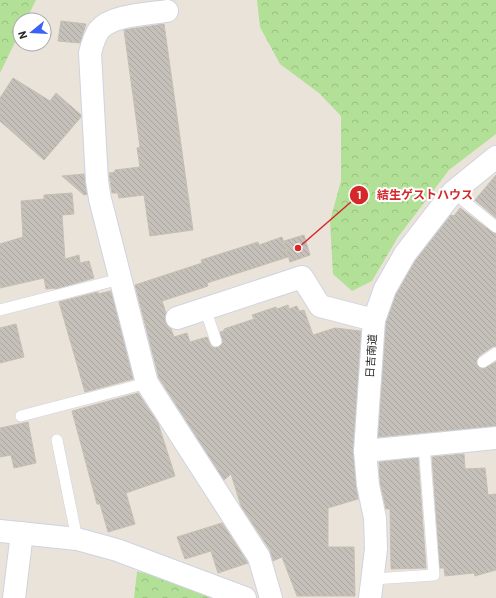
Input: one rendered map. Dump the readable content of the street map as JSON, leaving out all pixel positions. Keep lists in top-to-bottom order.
{
  "streets": {
    "street": ["日吉南道"]
  },
  "places": ["結生ゲストハウス"],
  "north": "left"
}
